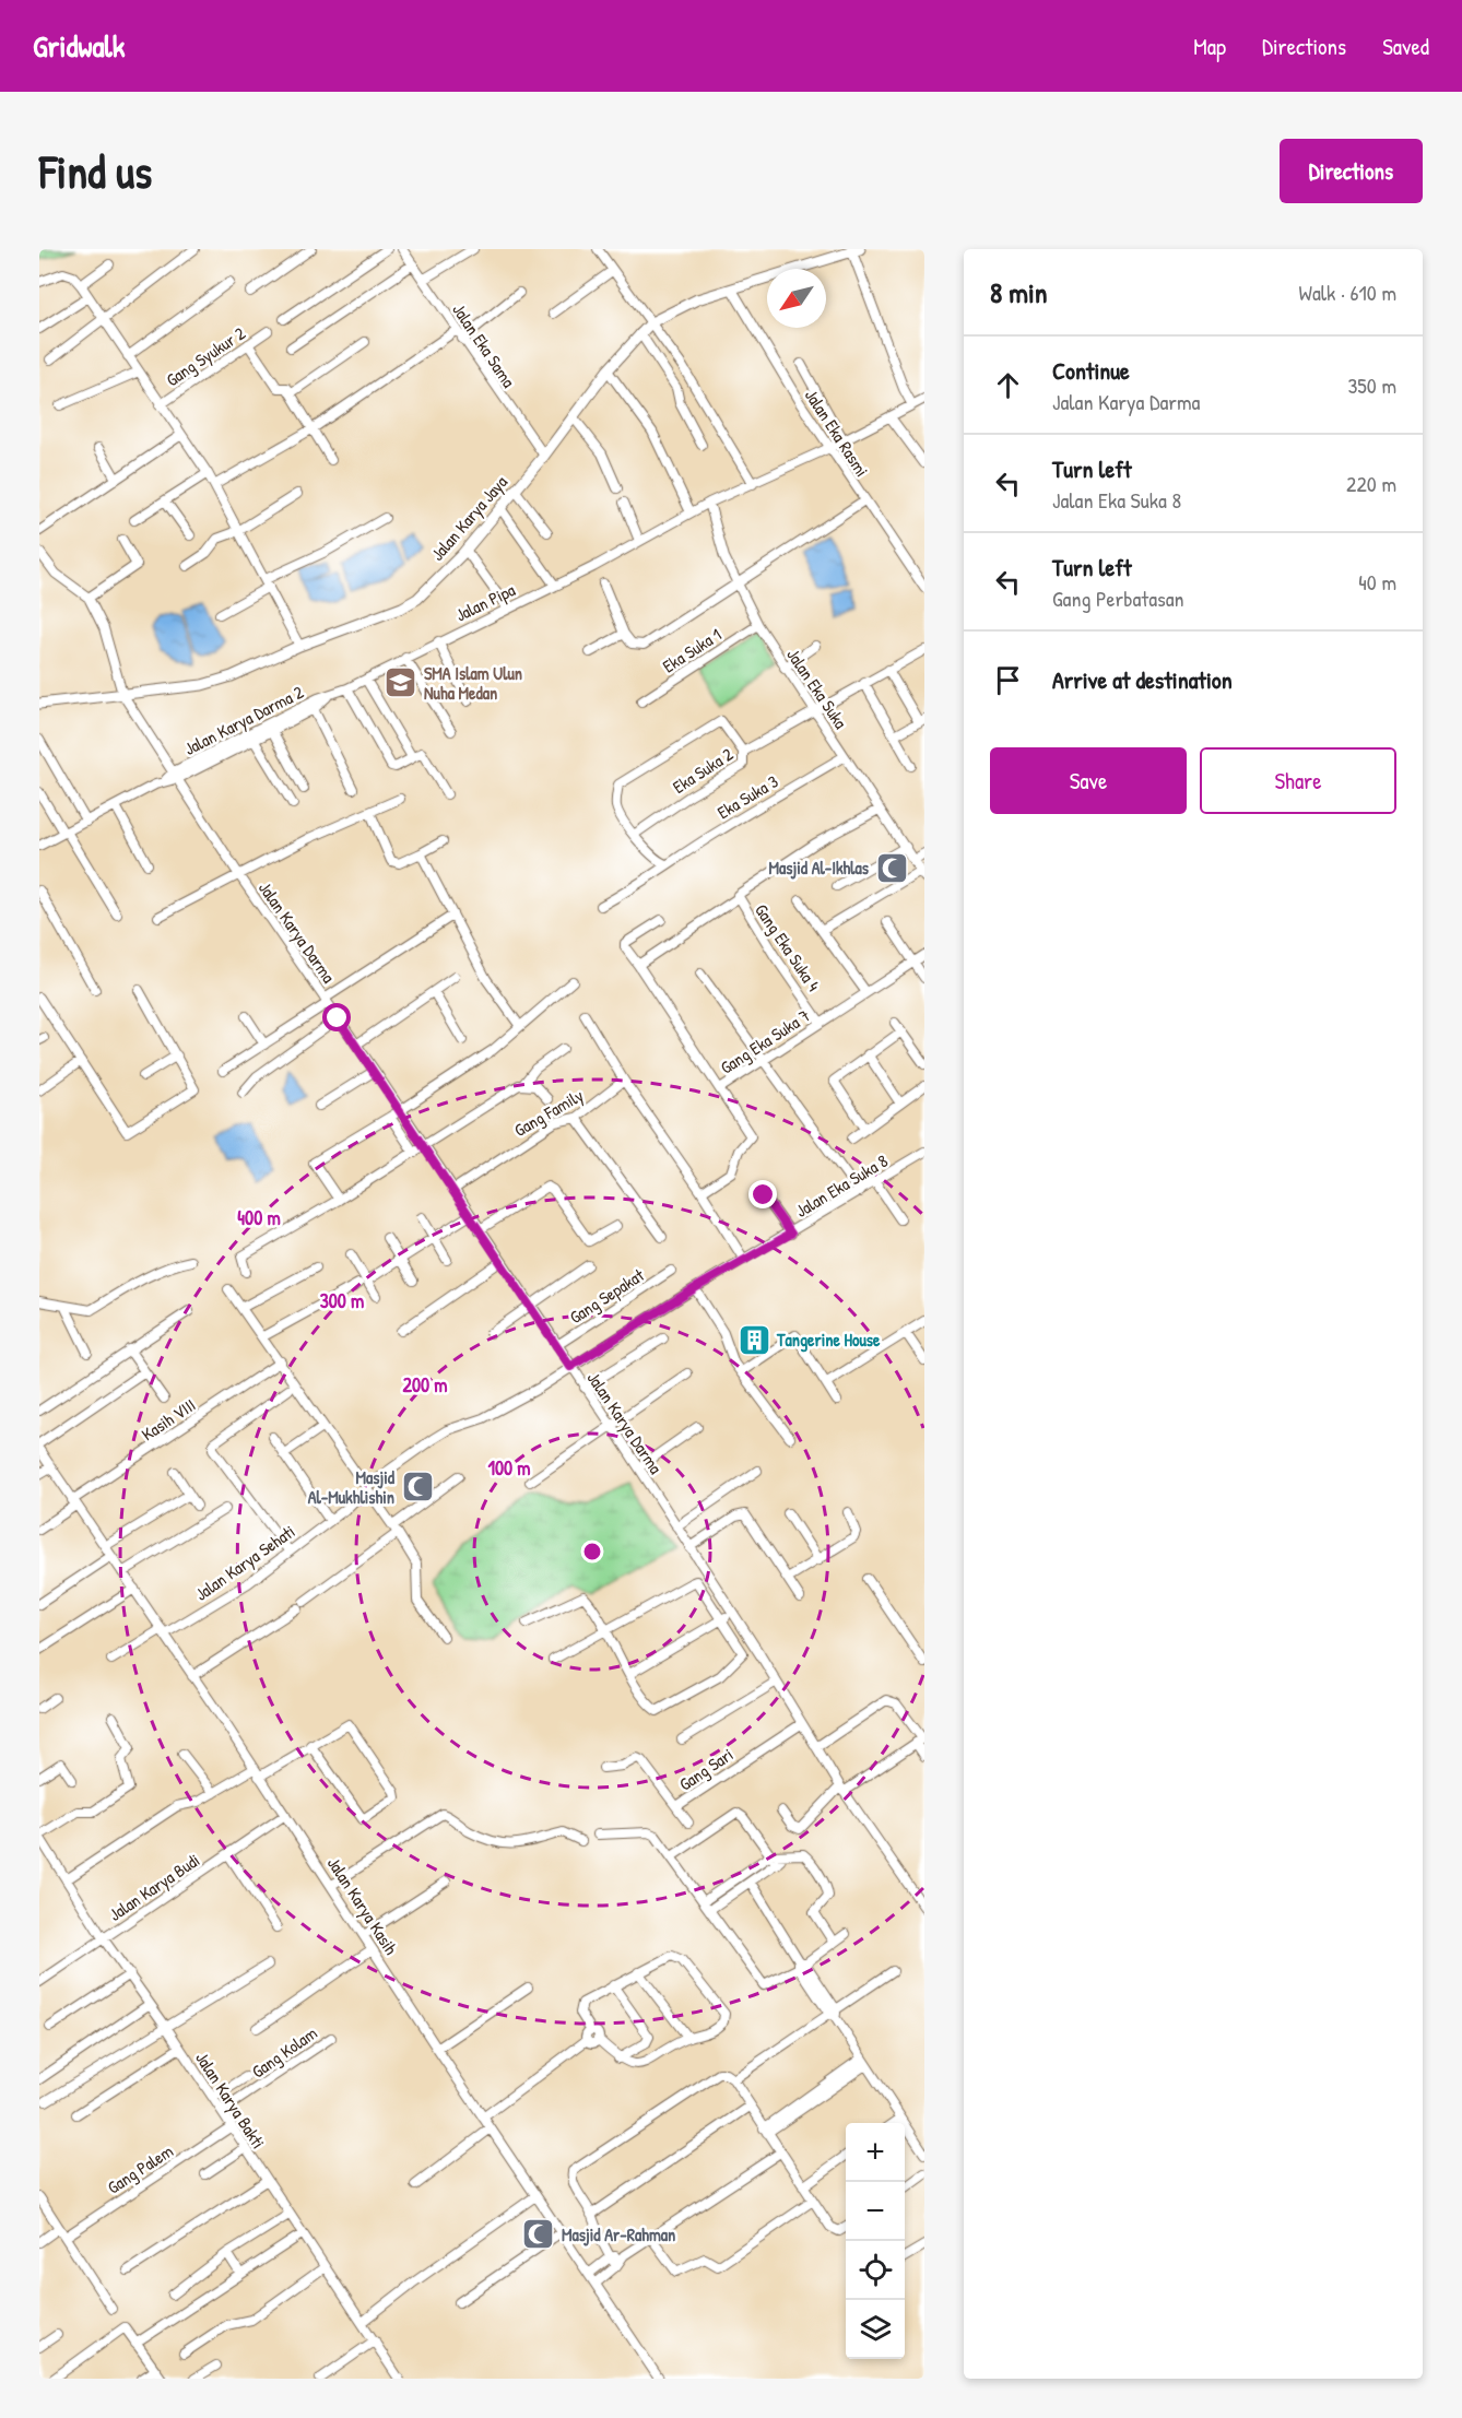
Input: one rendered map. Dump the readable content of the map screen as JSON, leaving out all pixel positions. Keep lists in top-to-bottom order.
{
  "streets": {
    "main road": ["Jalan Karya Jaya"],
    "street": [
      "Jalan Eka Sama",
      "Gang Syukur 2",
      "Jalan Eka Rasmi",
      "Jalan Pipa",
      "Eka Suka 1",
      "Jalan Eka Suka",
      "Jalan Karya Darma 2",
      "Eka Suka 2",
      "Eka Suka 3",
      "Jalan Karya Darma",
      "Gang Eka Suka 4",
      "Gang Eka Suka 7",
      "Gang Family",
      "Jalan Eka Suka 8",
      "Gang Sepakat",
      "Kasih VIII",
      "Jalan Karya Sehati",
      "Gang Sari",
      "Jalan Karya Budi",
      "Jalan Karya Kasih",
      "Gang Kolam",
      "Jalan Karya Bakti",
      "Gang Palem"
    ]
  },
  "crossings": [
    ["Jalan Eka Sama", "Jalan Karya Jaya"],
    ["Jalan Eka Rasmi", "Jalan Karya Jaya"],
    ["Jalan Eka Rasmi", "Jalan Pipa"],
    ["Jalan Karya Jaya", "Jalan Karya Darma"],
    ["Jalan Pipa", "Jalan Eka Suka"],
    ["Jalan Pipa", "Jalan Karya Darma 2"],
    ["Eka Suka 1", "Jalan Eka Suka"],
    ["Jalan Eka Suka", "Eka Suka 2"],
    ["Jalan Eka Suka", "Eka Suka 3"],
    ["Jalan Eka Suka", "Gang Eka Suka 4"],
    ["Jalan Karya Darma 2", "Jalan Karya Darma"],
    ["Jalan Karya Darma", "Gang Family"],
    ["Jalan Karya Darma", "Jalan Eka Suka 8"],
    ["Jalan Karya Darma", "Gang Sepakat"],
    ["Jalan Karya Darma", "Jalan Karya Sehati"],
    ["Jalan Karya Darma", "Gang Sari"],
    ["Gang Eka Suka 4", "Gang Eka Suka 7"],
    ["Jalan Eka Suka 8", "Jalan Karya Sehati"],
    ["Kasih VIII", "Jalan Karya Kasih"],
    ["Jalan Karya Sehati", "Jalan Karya Kasih"],
    ["Jalan Karya Budi", "Jalan Karya Kasih"],
    ["Jalan Karya Budi", "Jalan Karya Bakti"],
    ["Gang Kolam", "Jalan Karya Bakti"],
    ["Jalan Karya Bakti", "Gang Palem"]
  ],
  "places": {
    "school or university": ["SMA Islam Ulun Nuha Medan"],
    "mosque": ["Masjid Al-Ikhlas", "Masjid Al-Mukhlishin", "Masjid Ar-Rahman"],
    "building": ["Tangerine House"]
  },
  "north": "bottom left",
  "page": {
    "header": "Gridwalk",
    "nav": ["Map", "Directions", "Saved"],
    "buttons": [
      "Directions",
      ["Save", "Share"]
    ],
    "title": "Find us",
    "heading": ["8 min", "Walk · 610 m"],
    "list": [
      ["Continue", "Jalan Karya Darma", "350 m"],
      ["Turn left", "Jalan Eka Suka 8", "220 m"],
      ["Turn left", "Gang Perbatasan", "40 m"],
      "Arrive at destination"
    ],
    "map_buttons": ["+", "−"]
  },
  "rings": [
    "400 m",
    "300 m",
    "200 m",
    "100 m"
  ]
}
